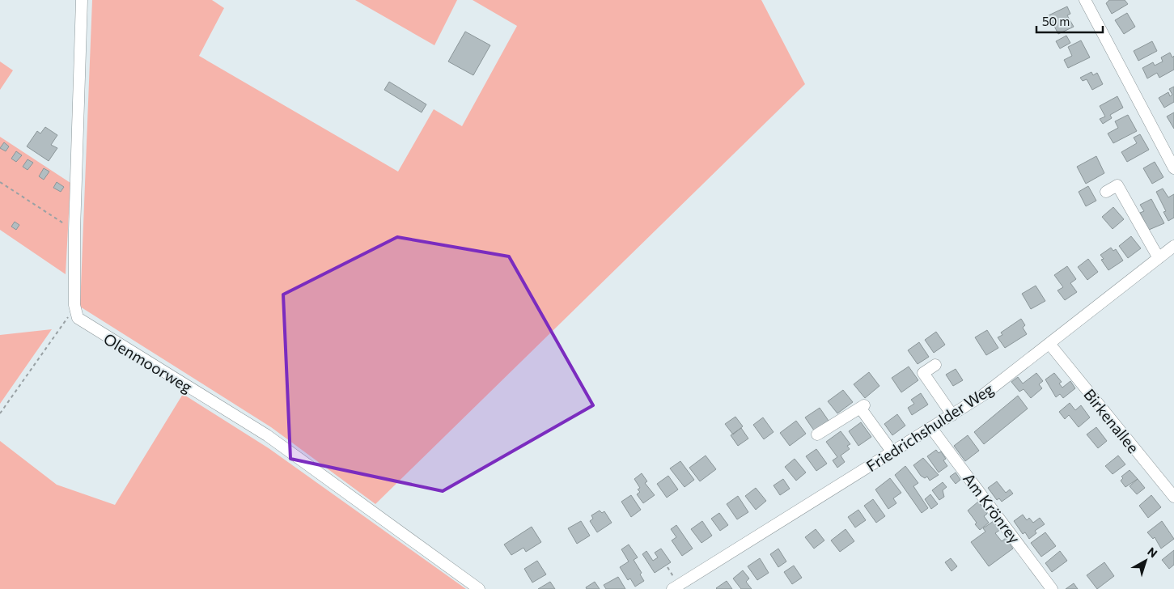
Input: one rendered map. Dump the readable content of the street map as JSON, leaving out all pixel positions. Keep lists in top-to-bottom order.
{
  "streets": {
    "street": [
      "Olenmoorweg",
      "Birkenallee",
      "Friedrichshulder Weg",
      "Am Krönrey"
    ]
  },
  "crossings": [
    ["Birkenallee", "Friedrichshulder Weg"],
    ["Friedrichshulder Weg", "Am Krönrey"]
  ],
  "scale_bar": "50 m",
  "north": "top right"
}
